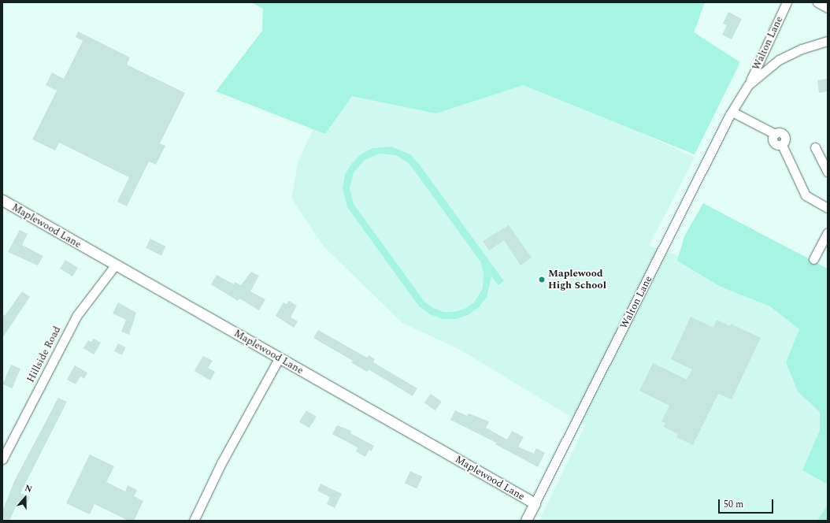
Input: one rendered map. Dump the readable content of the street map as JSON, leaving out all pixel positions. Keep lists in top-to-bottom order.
{
  "streets": {
    "street": ["Walton Lane", "Maplewood Lane", "Hillside Road"]
  },
  "crossings": [
    ["Walton Lane", "Maplewood Lane"],
    ["Maplewood Lane", "Hillside Road"]
  ],
  "places": ["Maplewood High School"],
  "scale_bar": "50 m",
  "north": "top"
}
